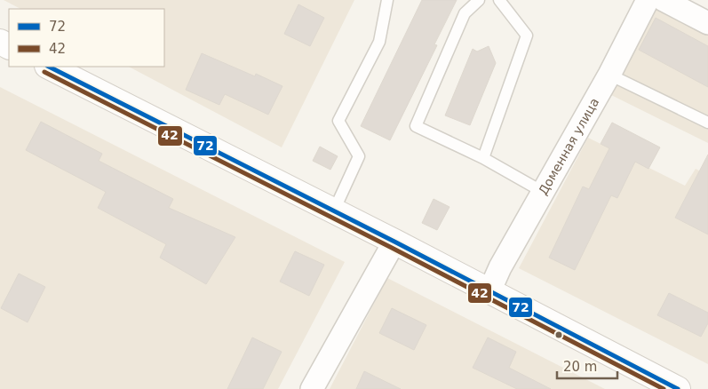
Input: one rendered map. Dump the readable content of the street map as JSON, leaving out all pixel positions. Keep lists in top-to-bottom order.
{
  "streets": {
    "street": ["Доменная улица"]
  },
  "lines": ["transit line 72", "transit line 42"],
  "legend": ["72", "42"],
  "scale_bar": "20 m"
}
